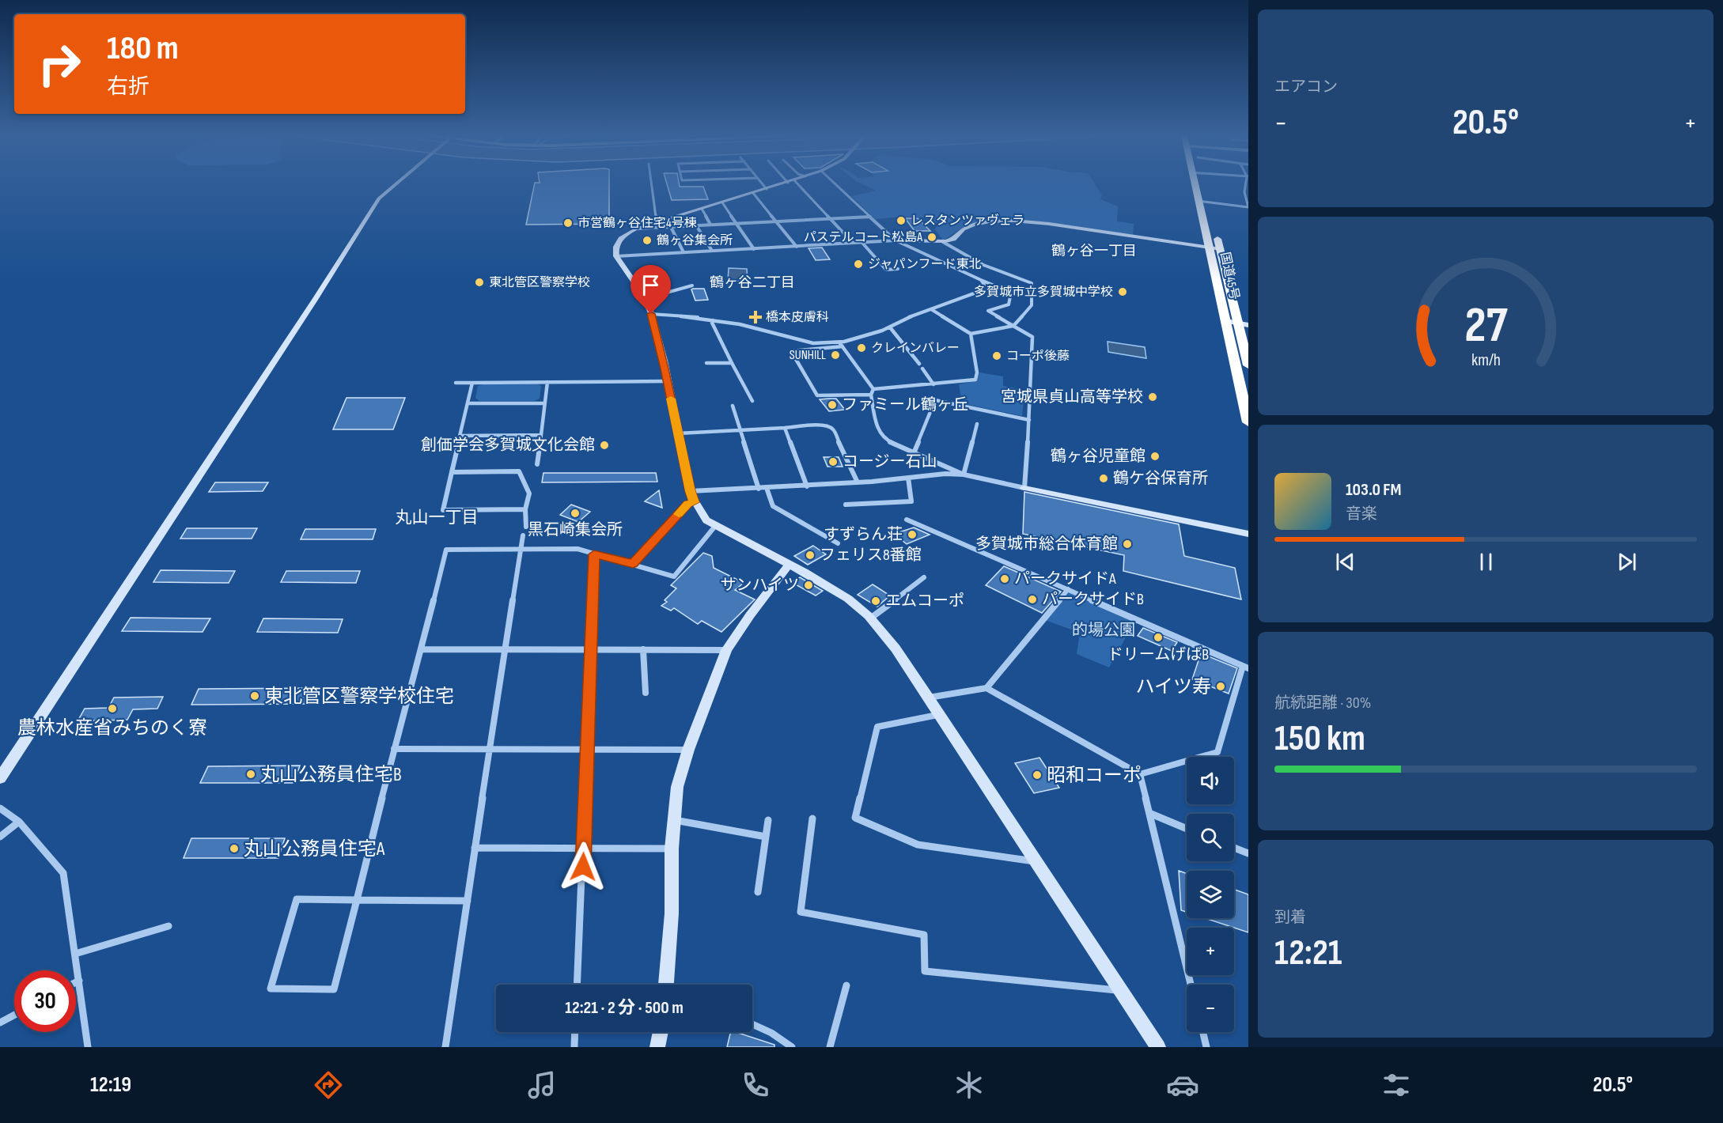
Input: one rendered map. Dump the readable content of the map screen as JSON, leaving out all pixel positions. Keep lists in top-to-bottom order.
{
  "streets": {
    "highway": ["国道45号"]
  },
  "districts": ["鶴ヶ谷一丁目", "鶴ヶ谷二丁目", "丸山一丁目"],
  "parks": ["的場公園"],
  "places": {
    "other": [
      "レスタンツァヴェラ",
      "市営鶴ヶ谷住宅4号棟",
      "パステルコート松島A",
      "鶴ヶ谷集会所",
      "ジャパンフード東北",
      "東北管区警察学校",
      "多賀城市立多賀城中学校",
      "クレインバレー",
      "SUNHILL",
      "コーポ後藤",
      "宮城県貞山高等学校",
      "ファミール鶴ヶ丘",
      "創価学会多賀城文化会館",
      "鶴ヶ谷児童館",
      "コージー石山",
      "鶴ケ谷保育所",
      "黒石崎集会所",
      "すずらん荘",
      "多賀城市総合体育館",
      "フェリス8番館",
      "パークサイドA",
      "サンハイツ",
      "パークサイドB",
      "エムコーポ",
      "ドリームげばB",
      "ハイツ寿",
      "東北管区警察学校住宅",
      "農林水産省みちのく寮",
      "丸山公務員住宅B",
      "昭和コーポ",
      "丸山公務員住宅A"
    ],
    "health": ["橋本皮膚科"]
  },
  "page": {
    "tile": [
      "エアコン",
      ["航続距離 · 30%", "150 km"],
      ["到着", "12:21"]
    ],
    "turn": ["180 m", "右折"],
    "heat": ["−", "20.5°", "+"],
    "song": ["103.0 FM", "音楽"],
    "map_buttons": ["+", "−"],
    "limit": "30",
    "trip": "12:21 · 2 分 · 500 m",
    "tabs": ["12:19", "20.5°"],
    "gauge": ["27", "km/h"]
  }
}
